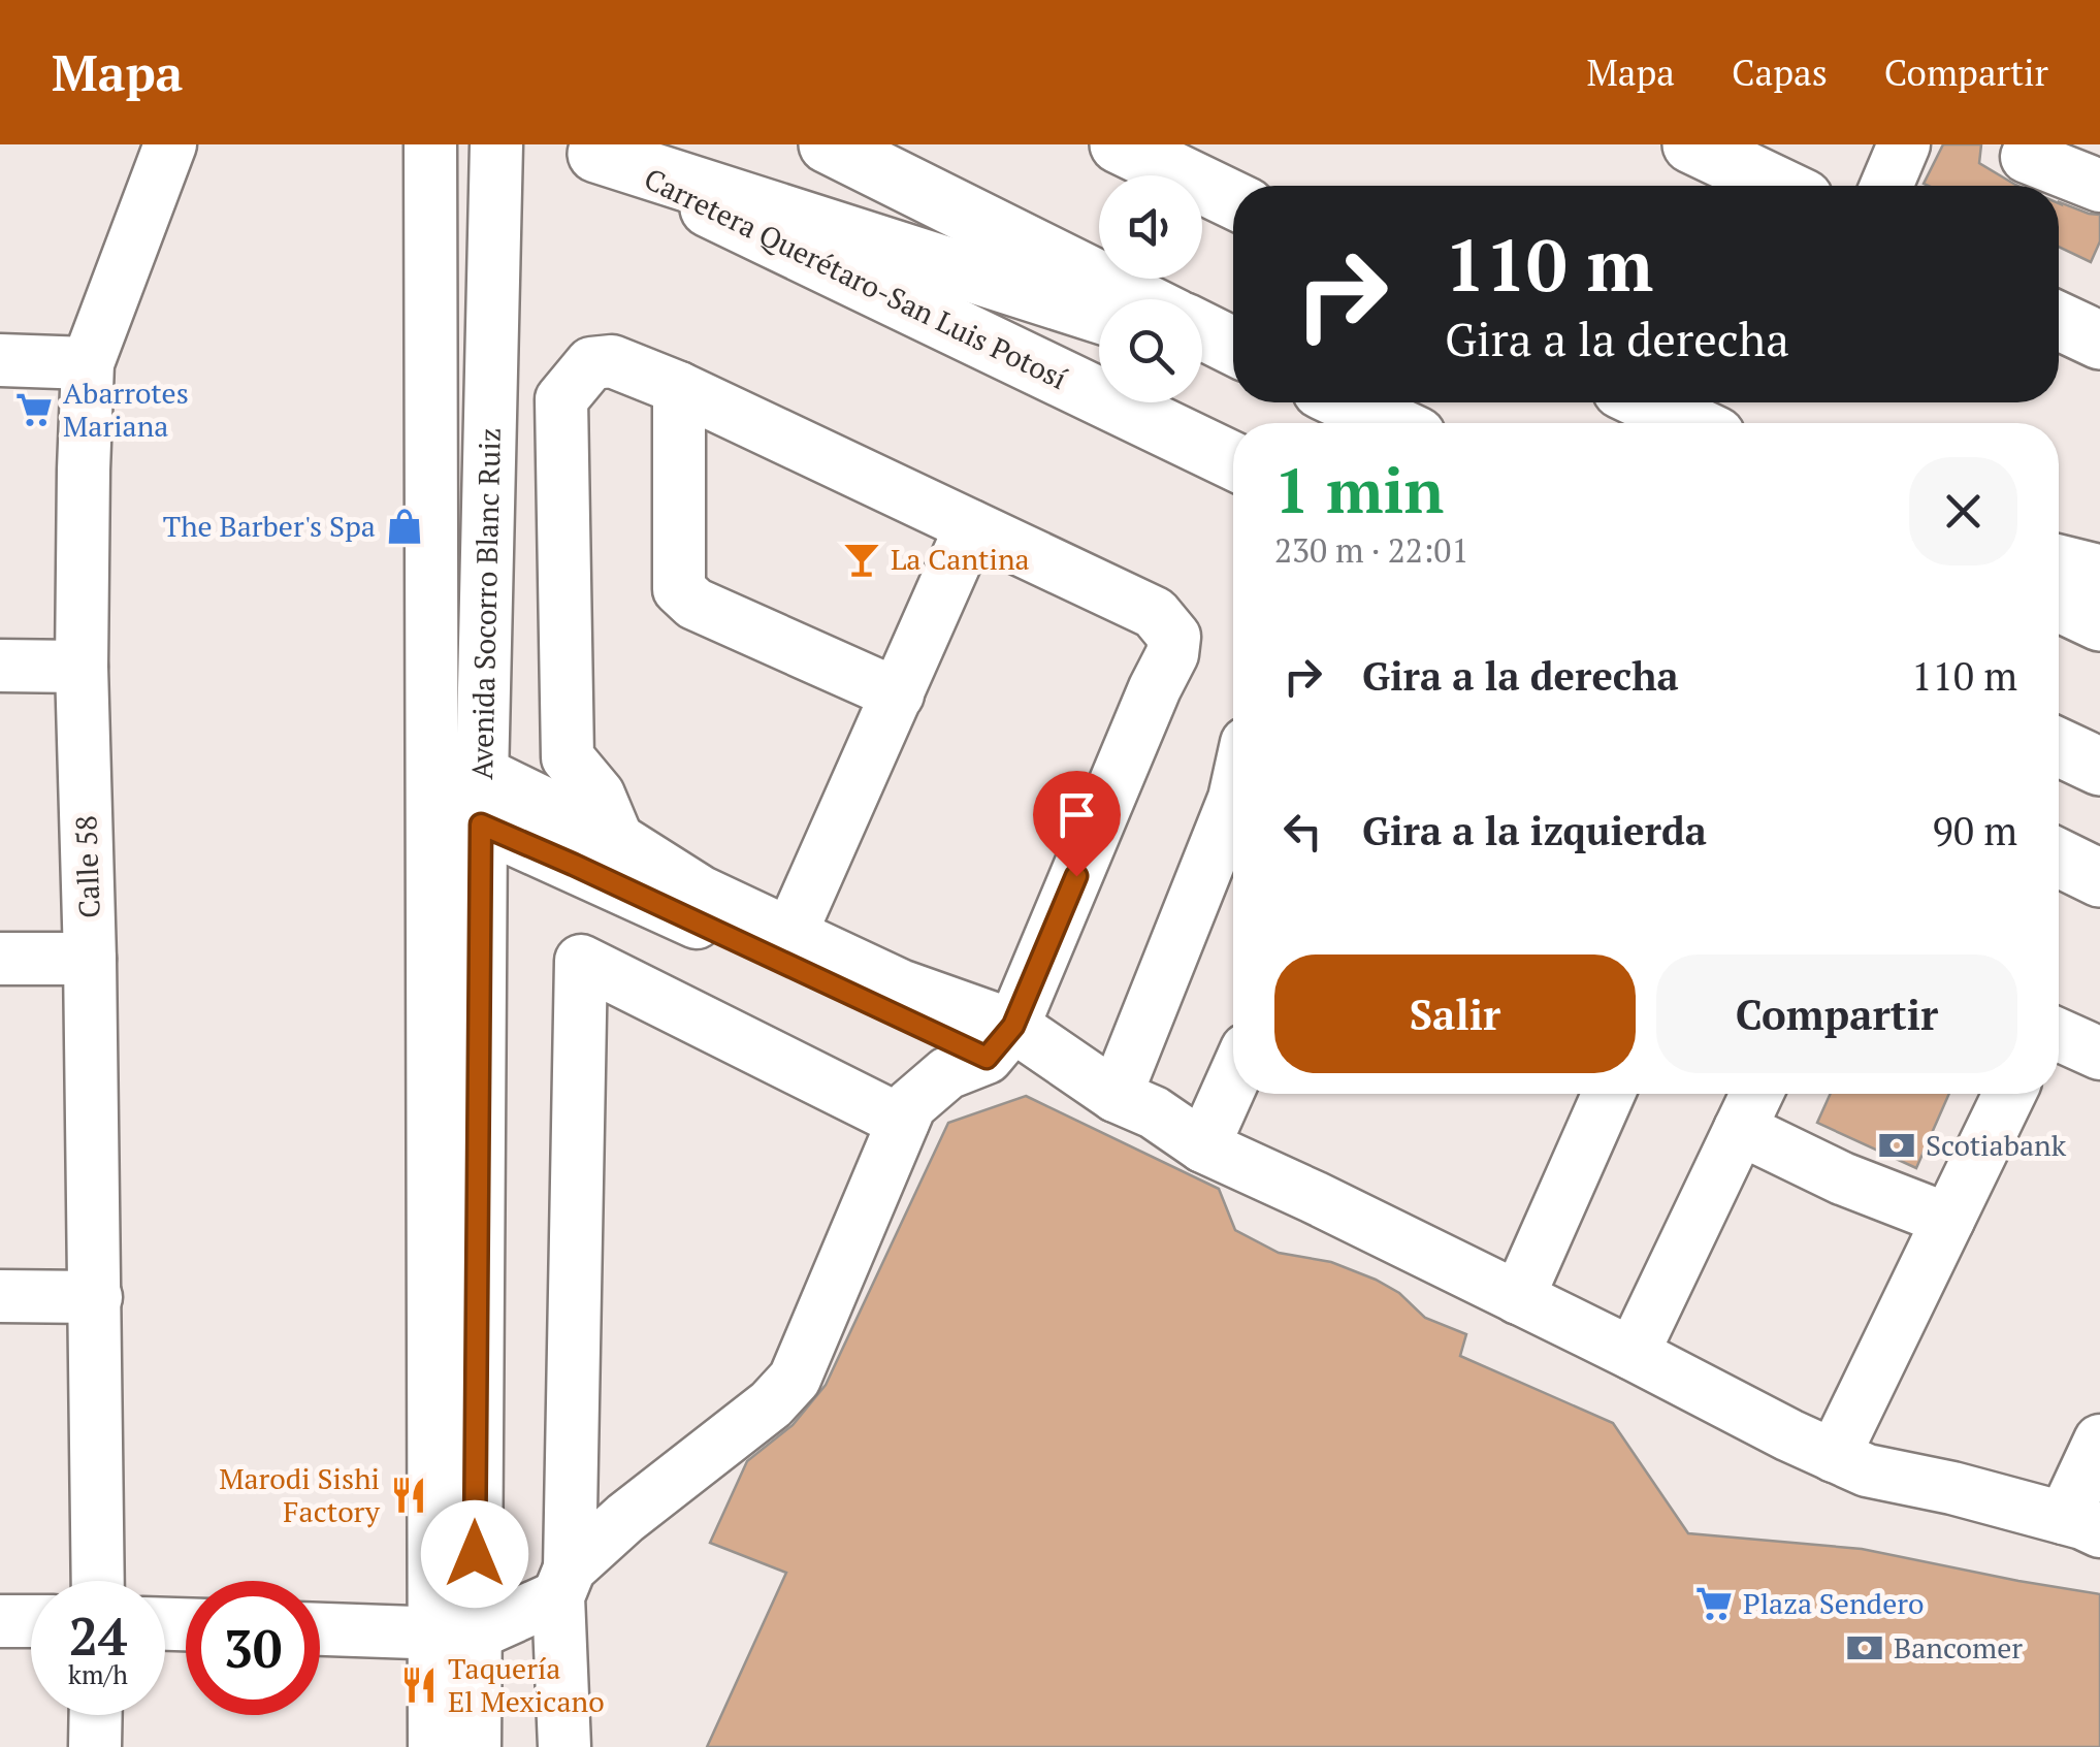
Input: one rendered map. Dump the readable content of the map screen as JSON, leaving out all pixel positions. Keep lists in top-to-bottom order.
{
  "streets": {
    "main road": ["Carretera Querétaro-San Luis Potosí"],
    "street": ["Avenida Socorro Blanc Ruiz", "Calle 58"]
  },
  "places": {
    "supermarket": ["Abarrotes Mariana", "Plaza Sendero"],
    "shop": ["The Barber's Spa"],
    "bar": ["La Cantina"],
    "bank": ["Scotiabank", "Bancomer"],
    "restaurant": ["Marodi Sishi Factory", "Taquería El Mexicano"]
  },
  "page": {
    "header": "Mapa",
    "nav": ["Mapa", "Capas", "Compartir"],
    "turn": ["110 m", "Gira a la derecha"],
    "heading": ["1 min", "230 m · 22:01"],
    "list": [
      {
        "name": "Gira a la derecha",
        "value": "110 m"
      },
      {
        "name": "Gira a la izquierda",
        "value": "90 m"
      }
    ],
    "buttons": ["Salir", "Compartir"],
    "speed": "24 km/h",
    "limit": "30"
  }
}
